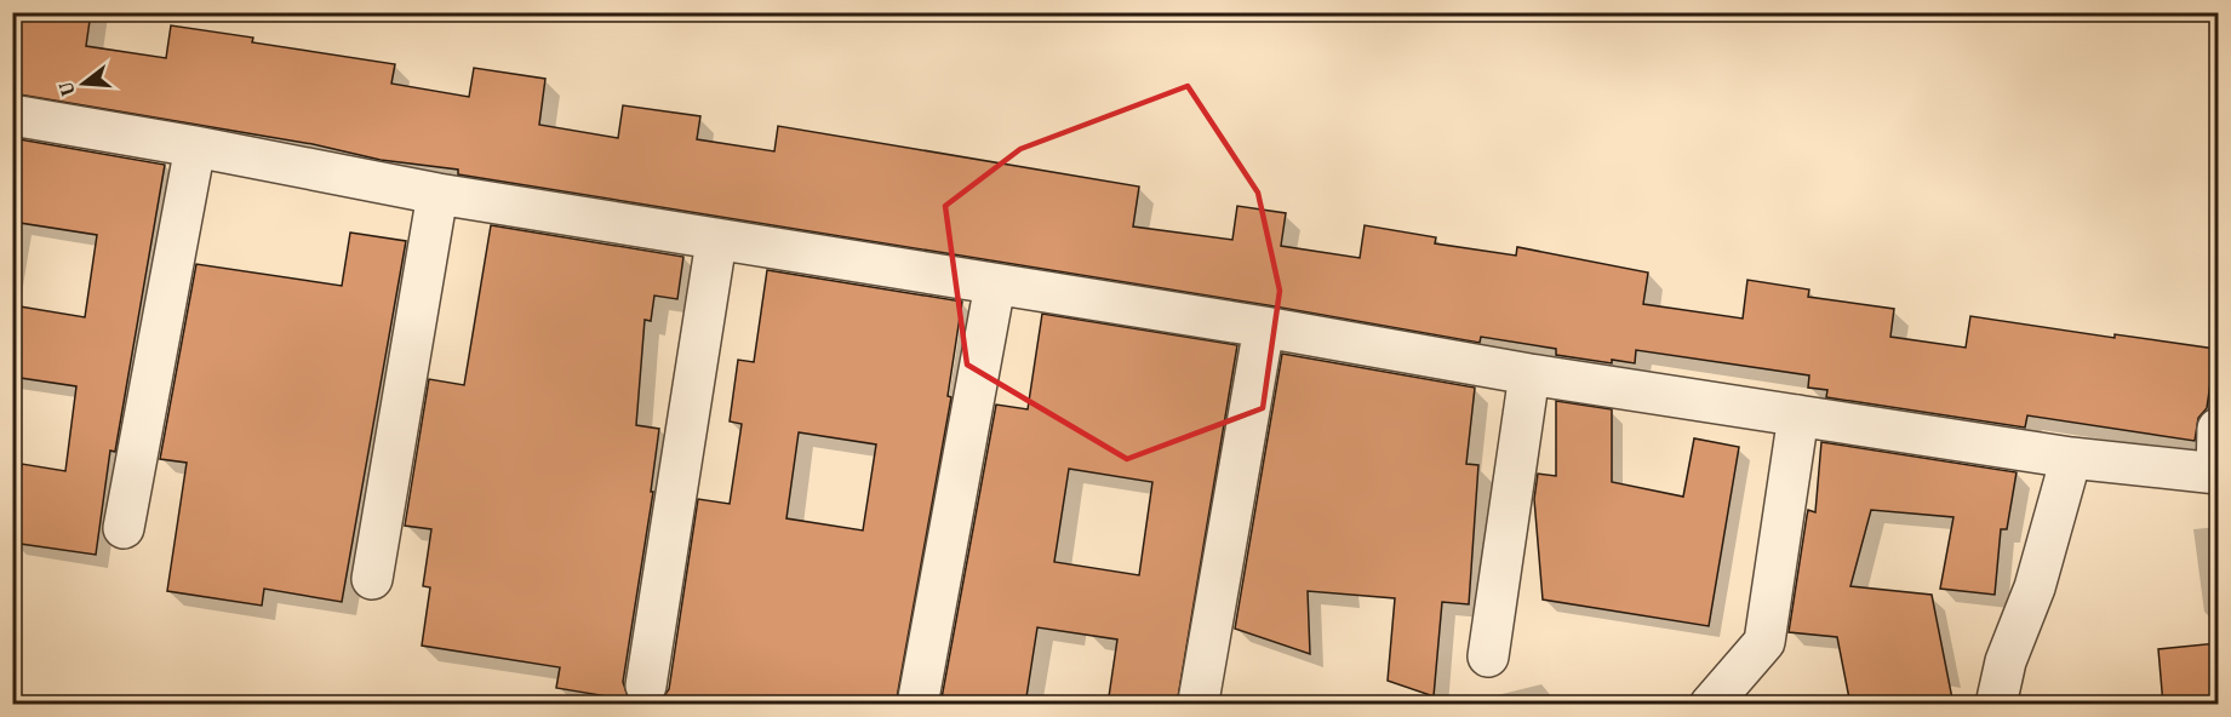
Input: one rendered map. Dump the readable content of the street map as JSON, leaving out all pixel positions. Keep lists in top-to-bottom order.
{
  "north": "left"
}
